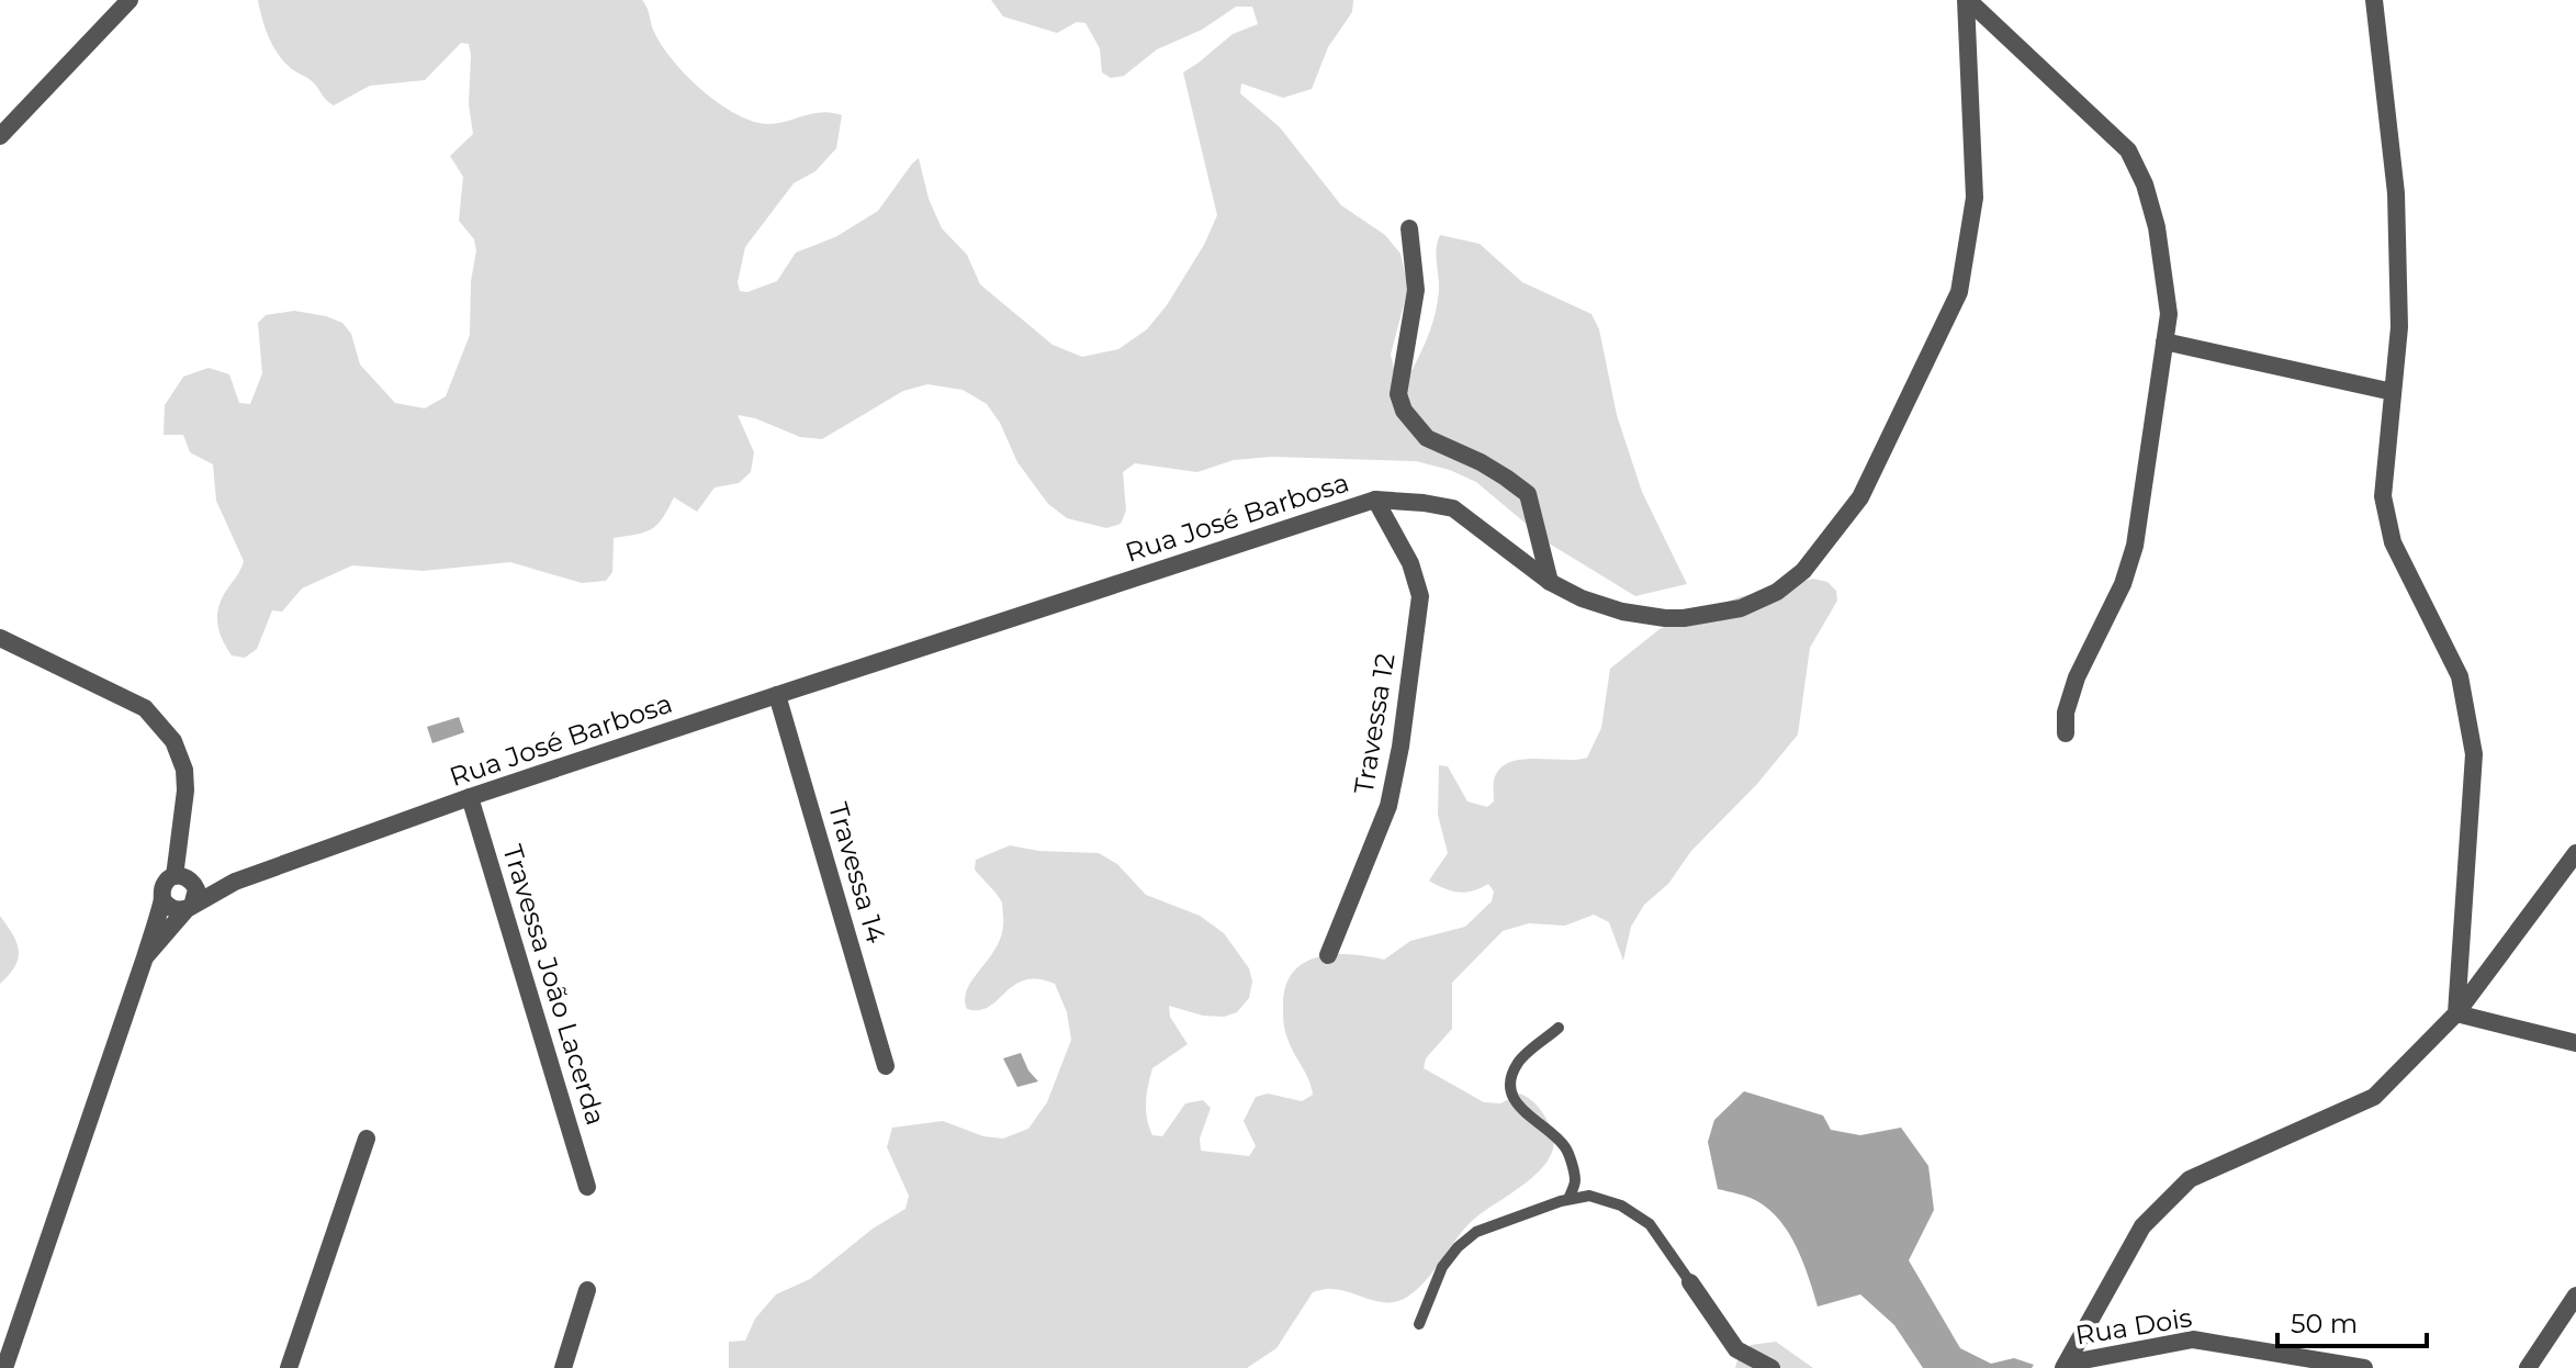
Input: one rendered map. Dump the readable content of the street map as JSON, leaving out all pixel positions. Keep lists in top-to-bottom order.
{
  "streets": {
    "street": [
      "Rua José Barbosa",
      "Travessa 12",
      "Travessa 14",
      "Travessa João Lacerda",
      "Rua Dois"
    ]
  },
  "crossings": [
    ["Rua José Barbosa", "Travessa 12"],
    ["Rua José Barbosa", "Travessa 14"],
    ["Rua José Barbosa", "Travessa João Lacerda"]
  ],
  "scale_bar": "50 m"
}
